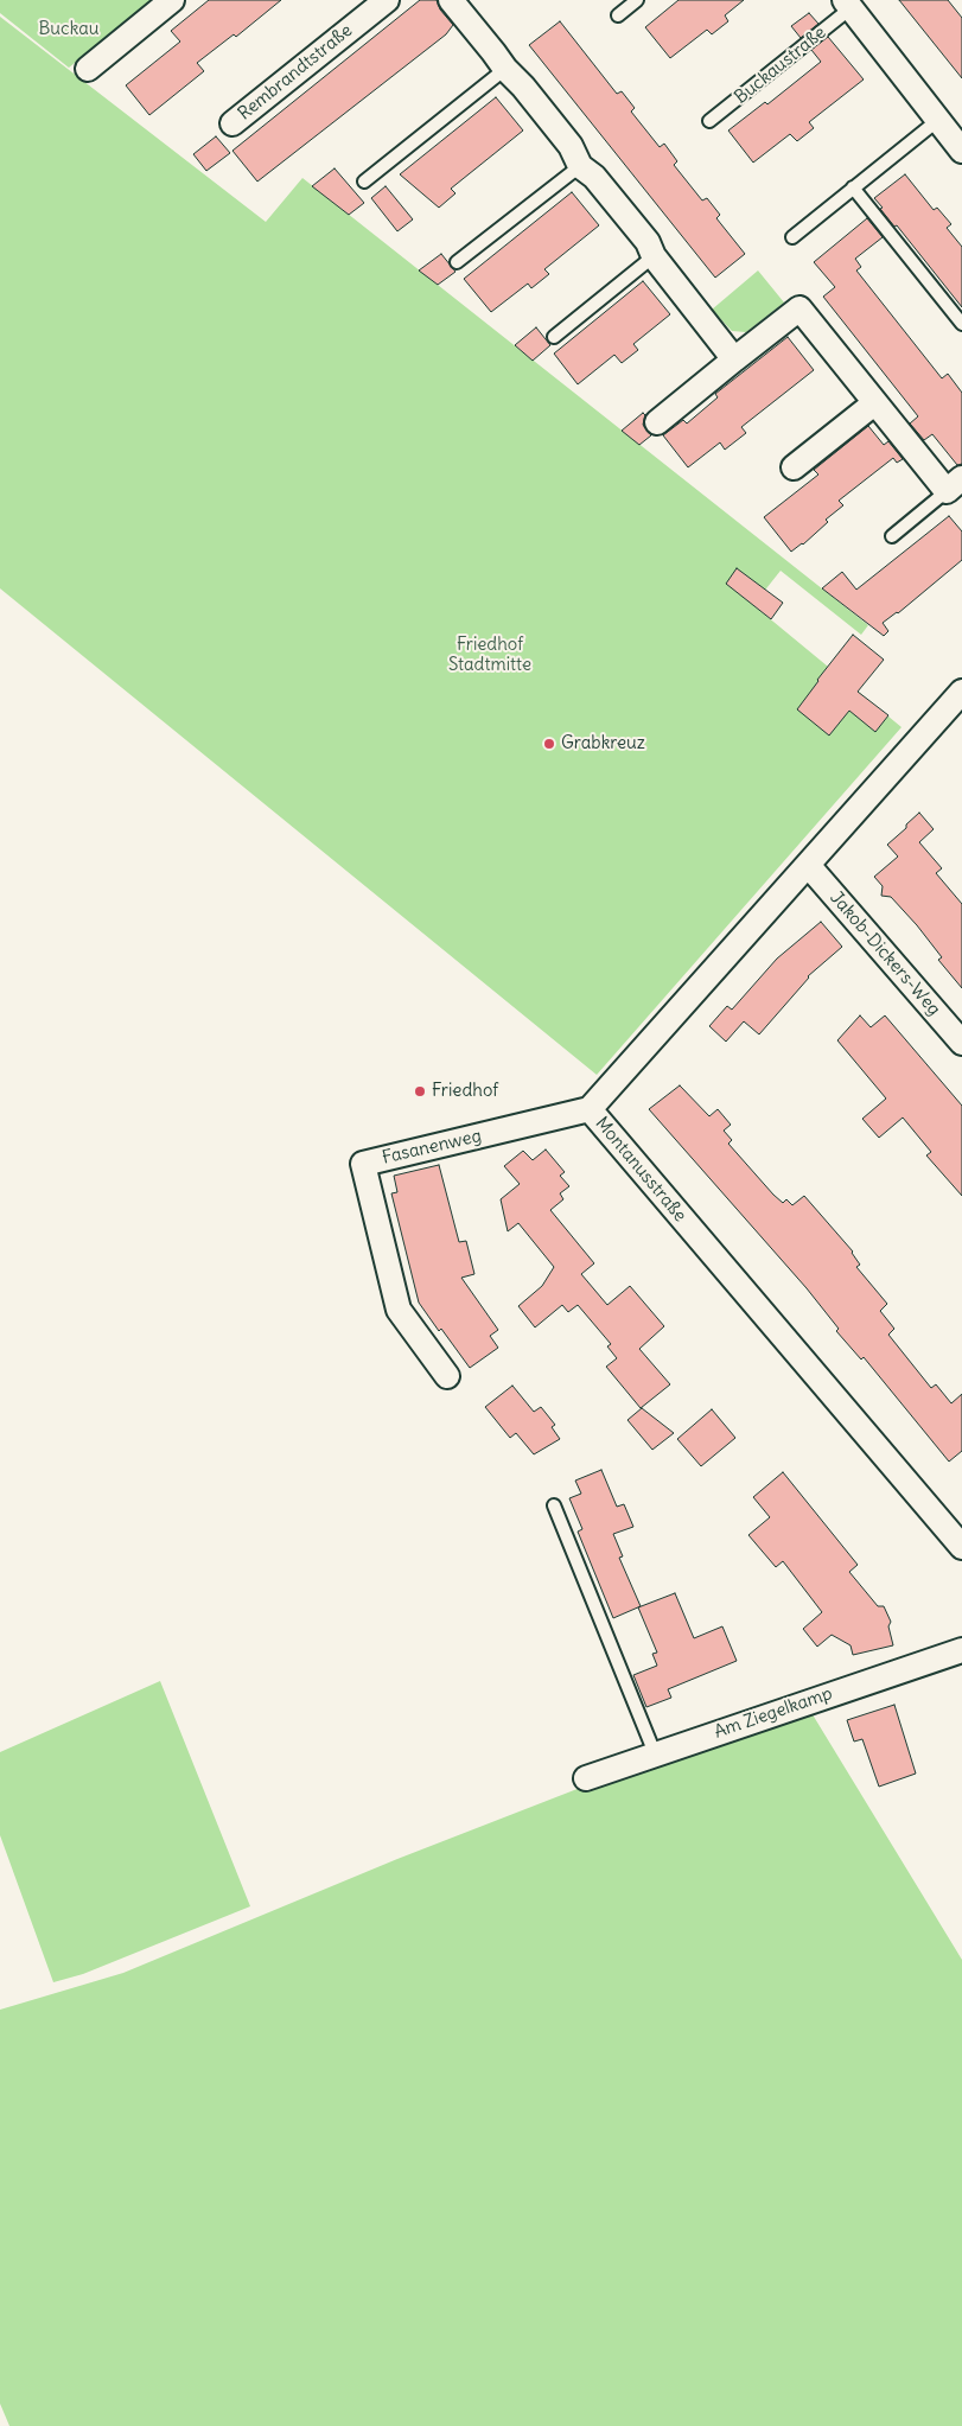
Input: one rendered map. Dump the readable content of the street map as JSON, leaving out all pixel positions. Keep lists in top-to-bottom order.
{
  "streets": {
    "street": [
      "Buckaustraße",
      "Rembrandtstraße",
      "Jakob-Dickers-Weg",
      "Fasanenweg",
      "Montanusstraße",
      "Am Ziegelkamp"
    ]
  },
  "crossings": [
    ["Jakob-Dickers-Weg", "Montanusstraße"],
    ["Fasanenweg", "Montanusstraße"]
  ],
  "parks": ["Buckau", "Friedhof Stadtmitte"],
  "places": ["Grabkreuz", "Friedhof"]
}
